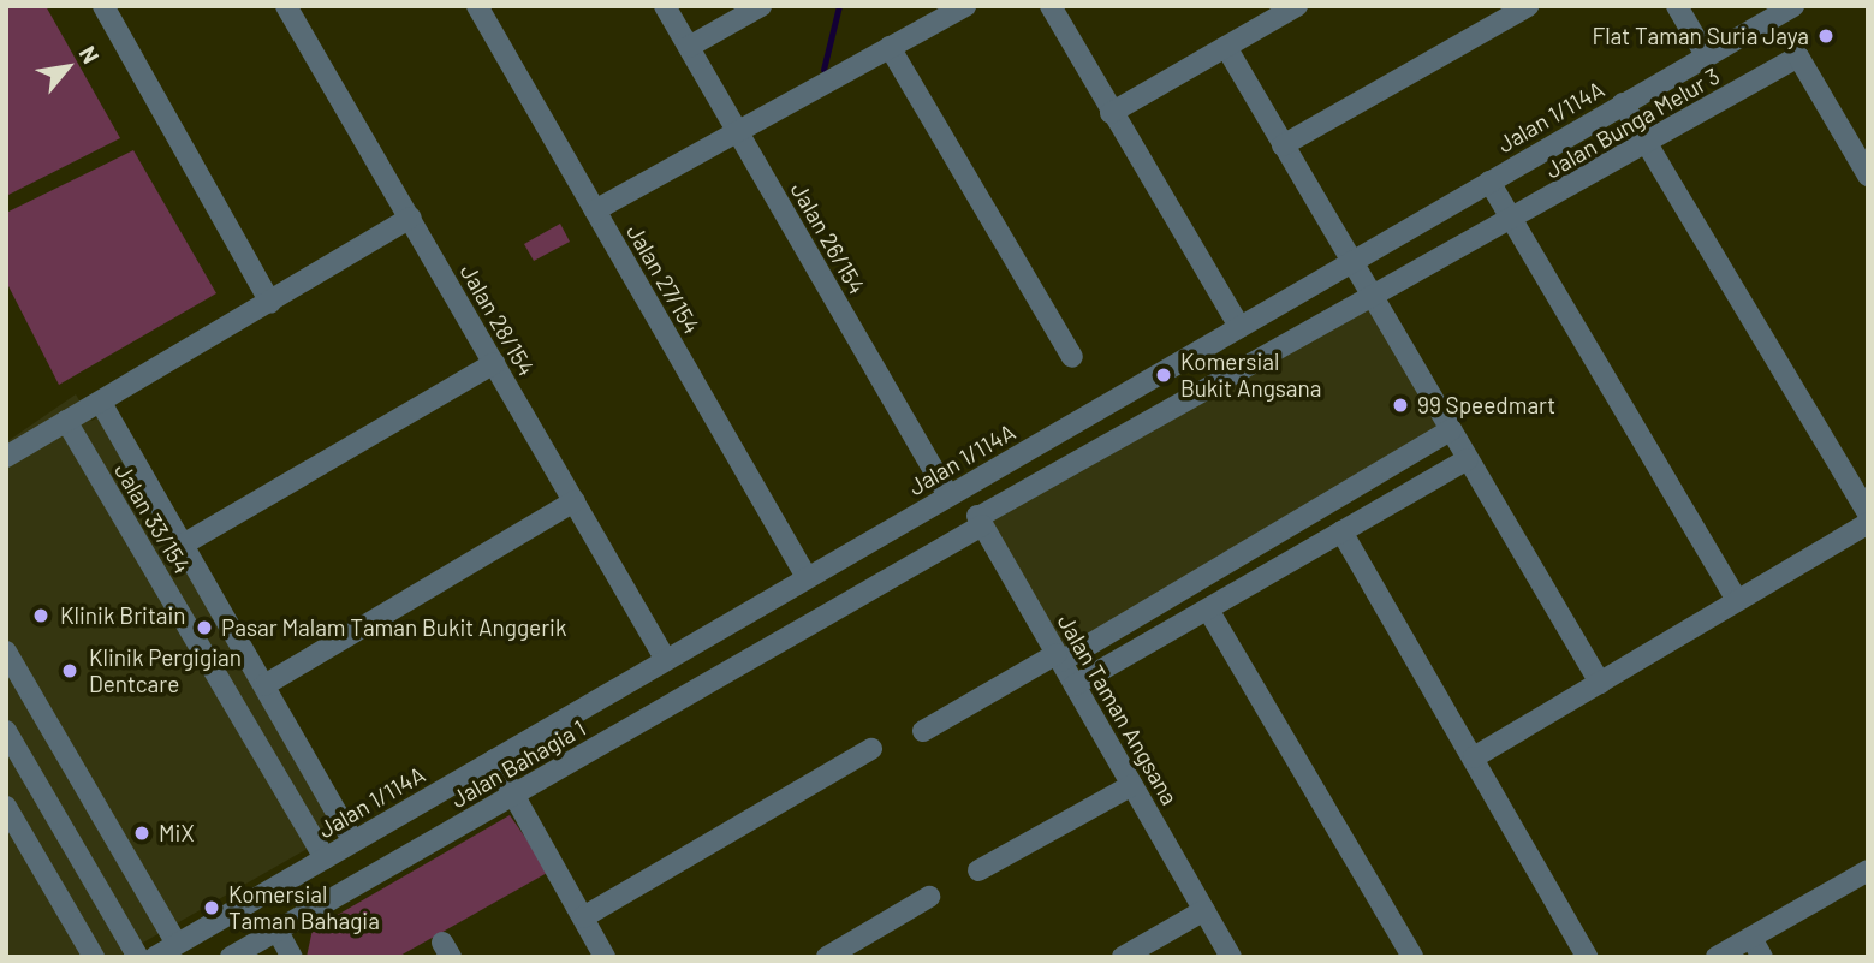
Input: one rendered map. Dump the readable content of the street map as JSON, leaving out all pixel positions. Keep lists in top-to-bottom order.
{
  "streets": {
    "street": [
      "Jalan 1/114A",
      "Jalan Bunga Melur 3",
      "Jalan 26/154",
      "Jalan 27/154",
      "Jalan 28/154",
      "Jalan 33/154",
      "Jalan Taman Angsana",
      "Jalan Bahagia 1"
    ]
  },
  "crossings": [
    ["Jalan 1/114A", "Jalan 26/154"],
    ["Jalan 1/114A", "Jalan 27/154"],
    ["Jalan 1/114A", "Jalan 28/154"],
    ["Jalan 1/114A", "Jalan 33/154"],
    ["Jalan 1/114A", "Jalan Taman Angsana"],
    ["Jalan Bunga Melur 3", "Jalan Taman Angsana"],
    ["Jalan Bunga Melur 3", "Jalan Bahagia 1"],
    ["Jalan 26/154", "Jalan Taman Angsana"],
    ["Jalan Taman Angsana", "Jalan Bahagia 1"]
  ],
  "places": [
    "Flat Taman Suria Jaya",
    "Komersial Bukit Angsana",
    "99 Speedmart",
    "Klinik Britain",
    "Pasar Malam Taman Bukit Anggerik",
    "Klinik Pergigian Dentcare",
    "MiX",
    "Komersial Taman Bahagia"
  ],
  "north": "top right"
}
